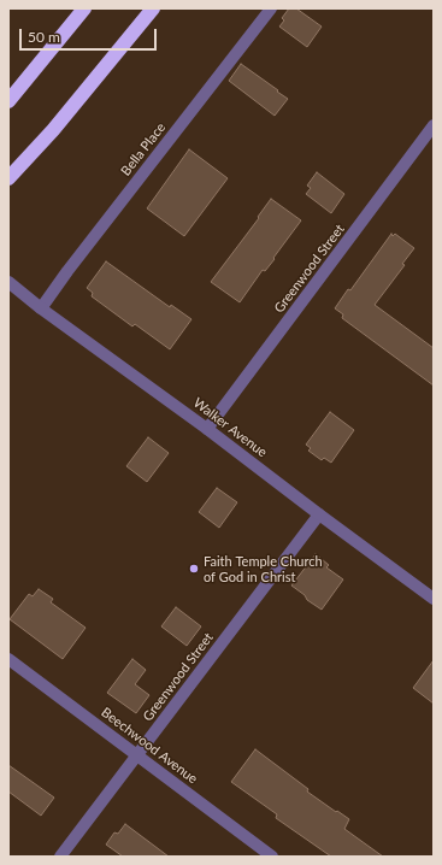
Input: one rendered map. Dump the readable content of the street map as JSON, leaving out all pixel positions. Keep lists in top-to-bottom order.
{
  "streets": {
    "street": [
      "Bella Place",
      "Greenwood Street",
      "Walker Avenue",
      "Beechwood Avenue"
    ]
  },
  "crossings": [
    ["Bella Place", "Walker Avenue"],
    ["Greenwood Street", "Walker Avenue"],
    ["Greenwood Street", "Beechwood Avenue"]
  ],
  "places": ["Faith Temple Church of God in Christ"],
  "scale_bar": "50 m"
}
